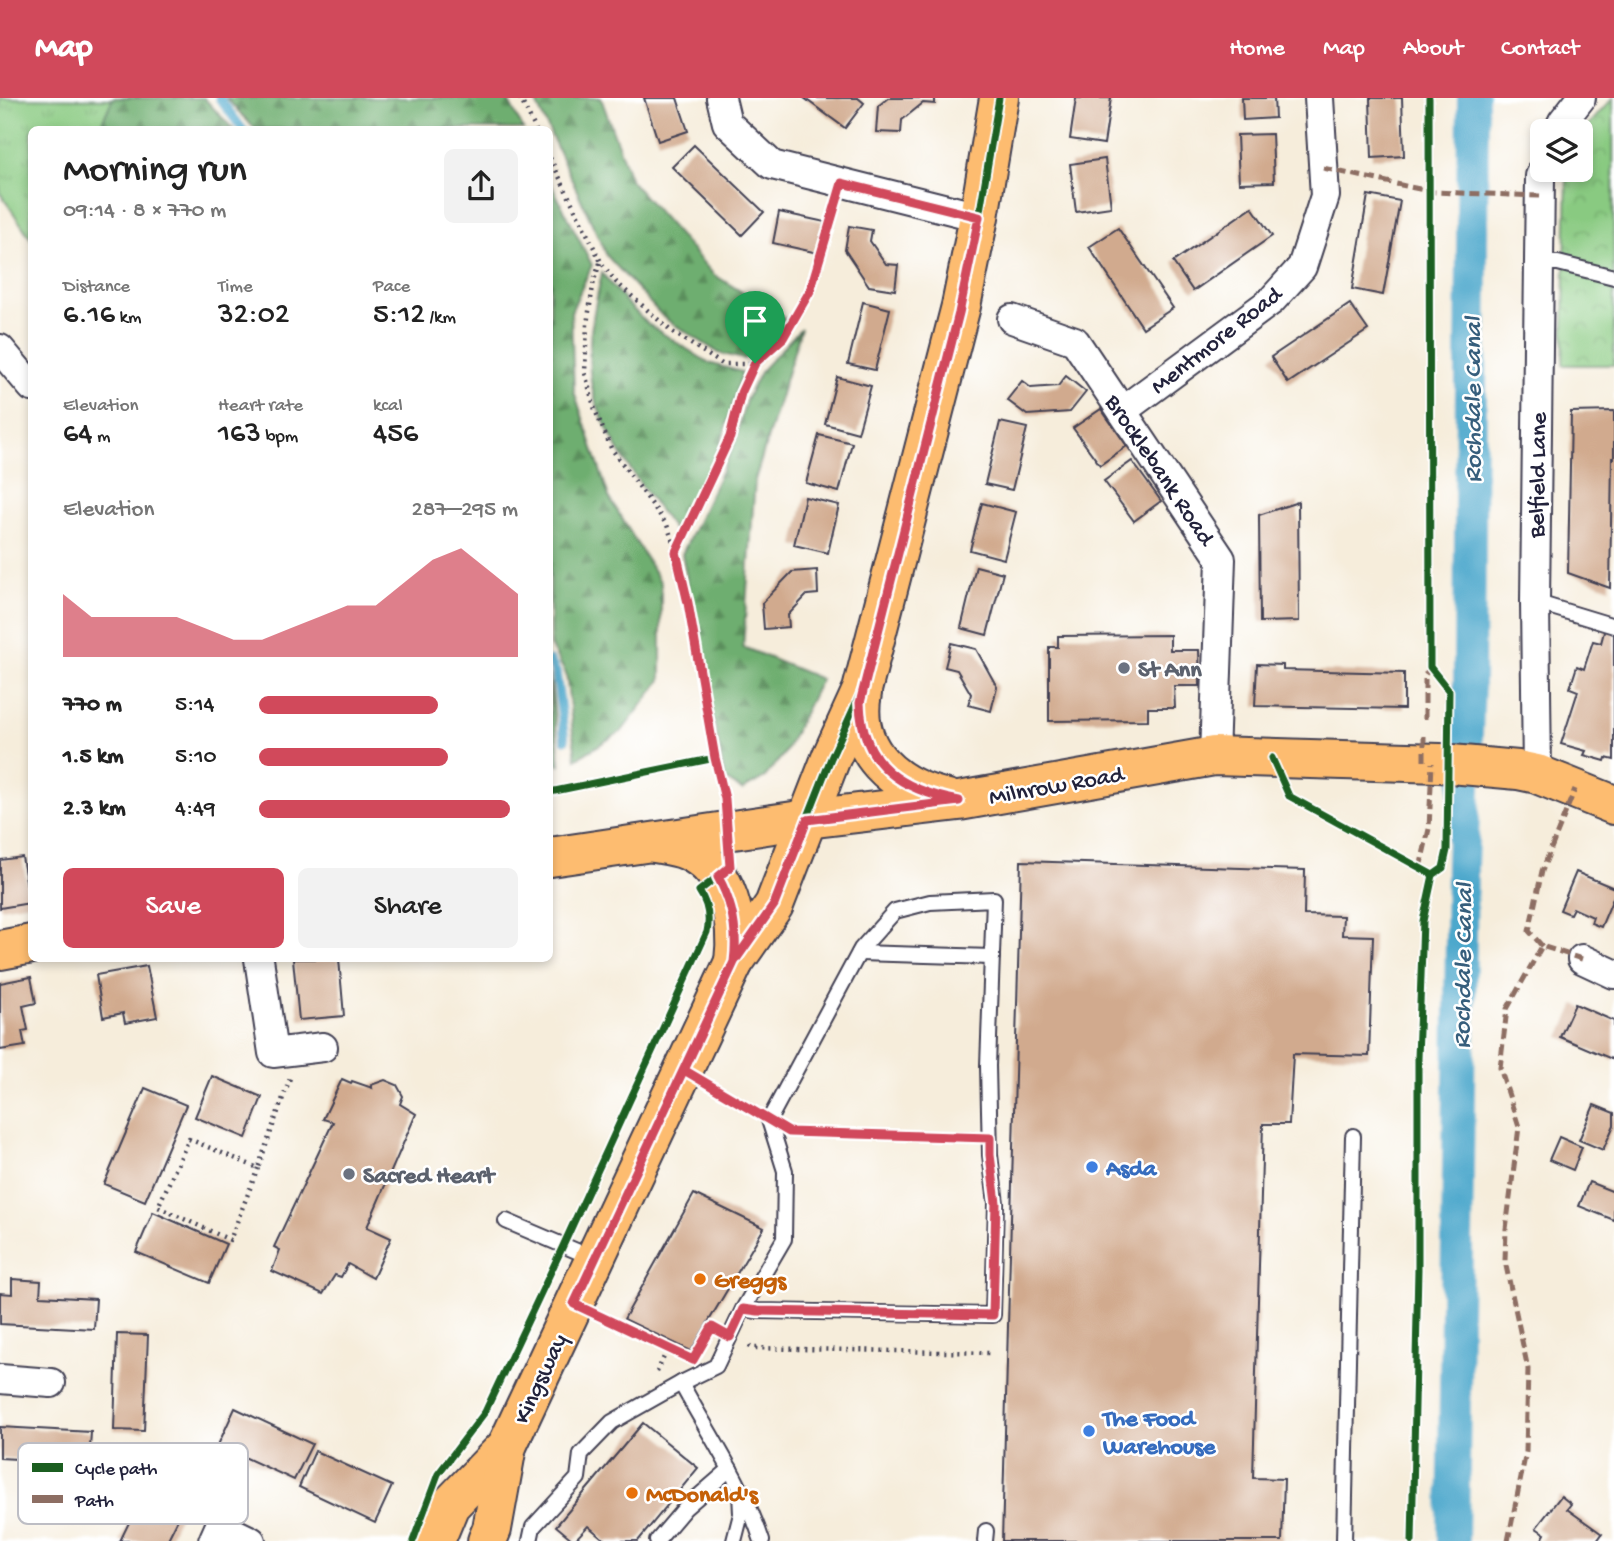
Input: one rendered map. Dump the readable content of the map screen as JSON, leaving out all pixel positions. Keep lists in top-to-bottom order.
{
  "streets": {
    "main road": ["Milnrow Road", "Kingsway"],
    "street": ["Mentmore Road", "Brocklebank Road", "Belfield Lane"]
  },
  "crossings": [
    ["Mentmore Road", "Brocklebank Road"],
    ["Brocklebank Road", "Milnrow Road"],
    ["Belfield Lane", "Milnrow Road"],
    ["Milnrow Road", "Kingsway"]
  ],
  "water": ["Rochdale Canal"],
  "places": [
    "St Ann",
    "Asda",
    "Sacred Heart",
    "Greggs",
    "The Food Warehouse",
    "McDonald's"
  ],
  "legend": ["Cycle path", "Path"],
  "page": {
    "header": "Map",
    "nav": [
      "Home",
      "Map",
      "About",
      "Contact"
    ],
    "heading": ["Morning run", "09:14 · 8 × 770 m"],
    "stats": [
      ["Distance", "6.16 km"],
      ["Time", "32:02"],
      ["Pace", "5:12 /km"],
      ["Elevation", "64 m"],
      ["Heart rate", "163 bpm"],
      ["kcal", "456"]
    ],
    "chart": ["Elevation", "287–295 m"],
    "list": [
      {
        "name": "770 m",
        "note": "5:14"
      },
      {
        "name": "1.5 km",
        "note": "5:10"
      },
      {
        "name": "2.3 km",
        "note": "4:49"
      }
    ],
    "buttons": ["Save", "Share"]
  }
}
